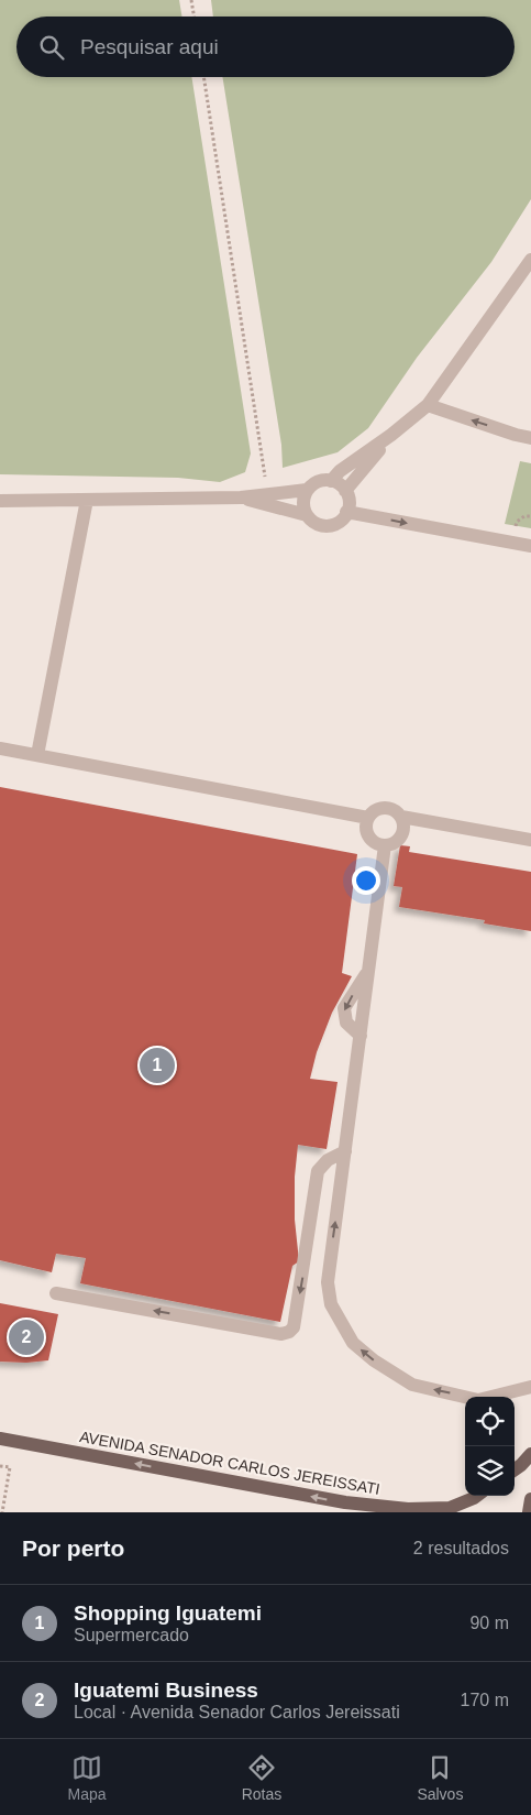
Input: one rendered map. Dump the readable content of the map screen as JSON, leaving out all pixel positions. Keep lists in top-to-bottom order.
{
  "streets": {
    "main road": ["AVENIDA SENADOR CARLOS JEREISSATI"]
  },
  "one_way": ["AVENIDA SENADOR CARLOS JEREISSATI"],
  "page": {
    "search": "Pesquisar aqui",
    "pins": ["1", "2"],
    "heading": ["Por perto", "2 resultados"],
    "list": [
      {
        "mark": "1",
        "name": "Shopping Iguatemi",
        "note": "Supermercado",
        "value": "90 m"
      },
      {
        "mark": "2",
        "name": "Iguatemi Business",
        "note": "Local · Avenida Senador Carlos Jereissati",
        "value": "170 m"
      }
    ],
    "nav": ["Mapa", "Rotas", "Salvos"]
  }
}
